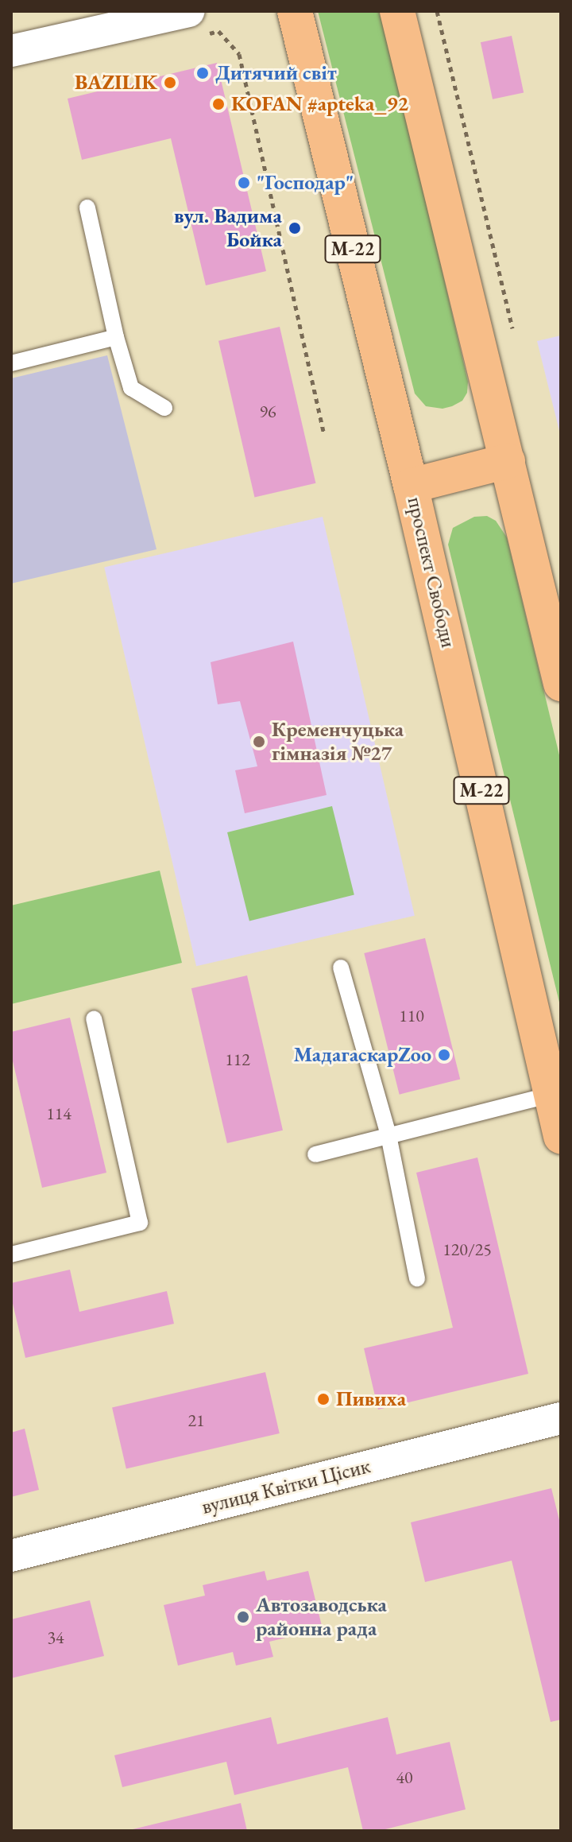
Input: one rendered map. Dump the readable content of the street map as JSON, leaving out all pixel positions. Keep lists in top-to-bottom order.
{
  "streets": {
    "highway": ["М-22", "проспект Свободи"],
    "street": ["вулиця Квітки Цісик"]
  },
  "places": [
    "Дитячий світ",
    "BAZILIK",
    "KOFAN #apteka_92",
    "\"Господар\"",
    "вул. Вадима Бойка",
    "Кременчуцька гімназія №27",
    "МадагаскарZoo",
    "Пивиха",
    "Автозаводська районна рада"
  ],
  "house_numbers": [
    "96",
    "110",
    "112",
    "114",
    "120/25",
    "21",
    "34",
    "40"
  ]
}
